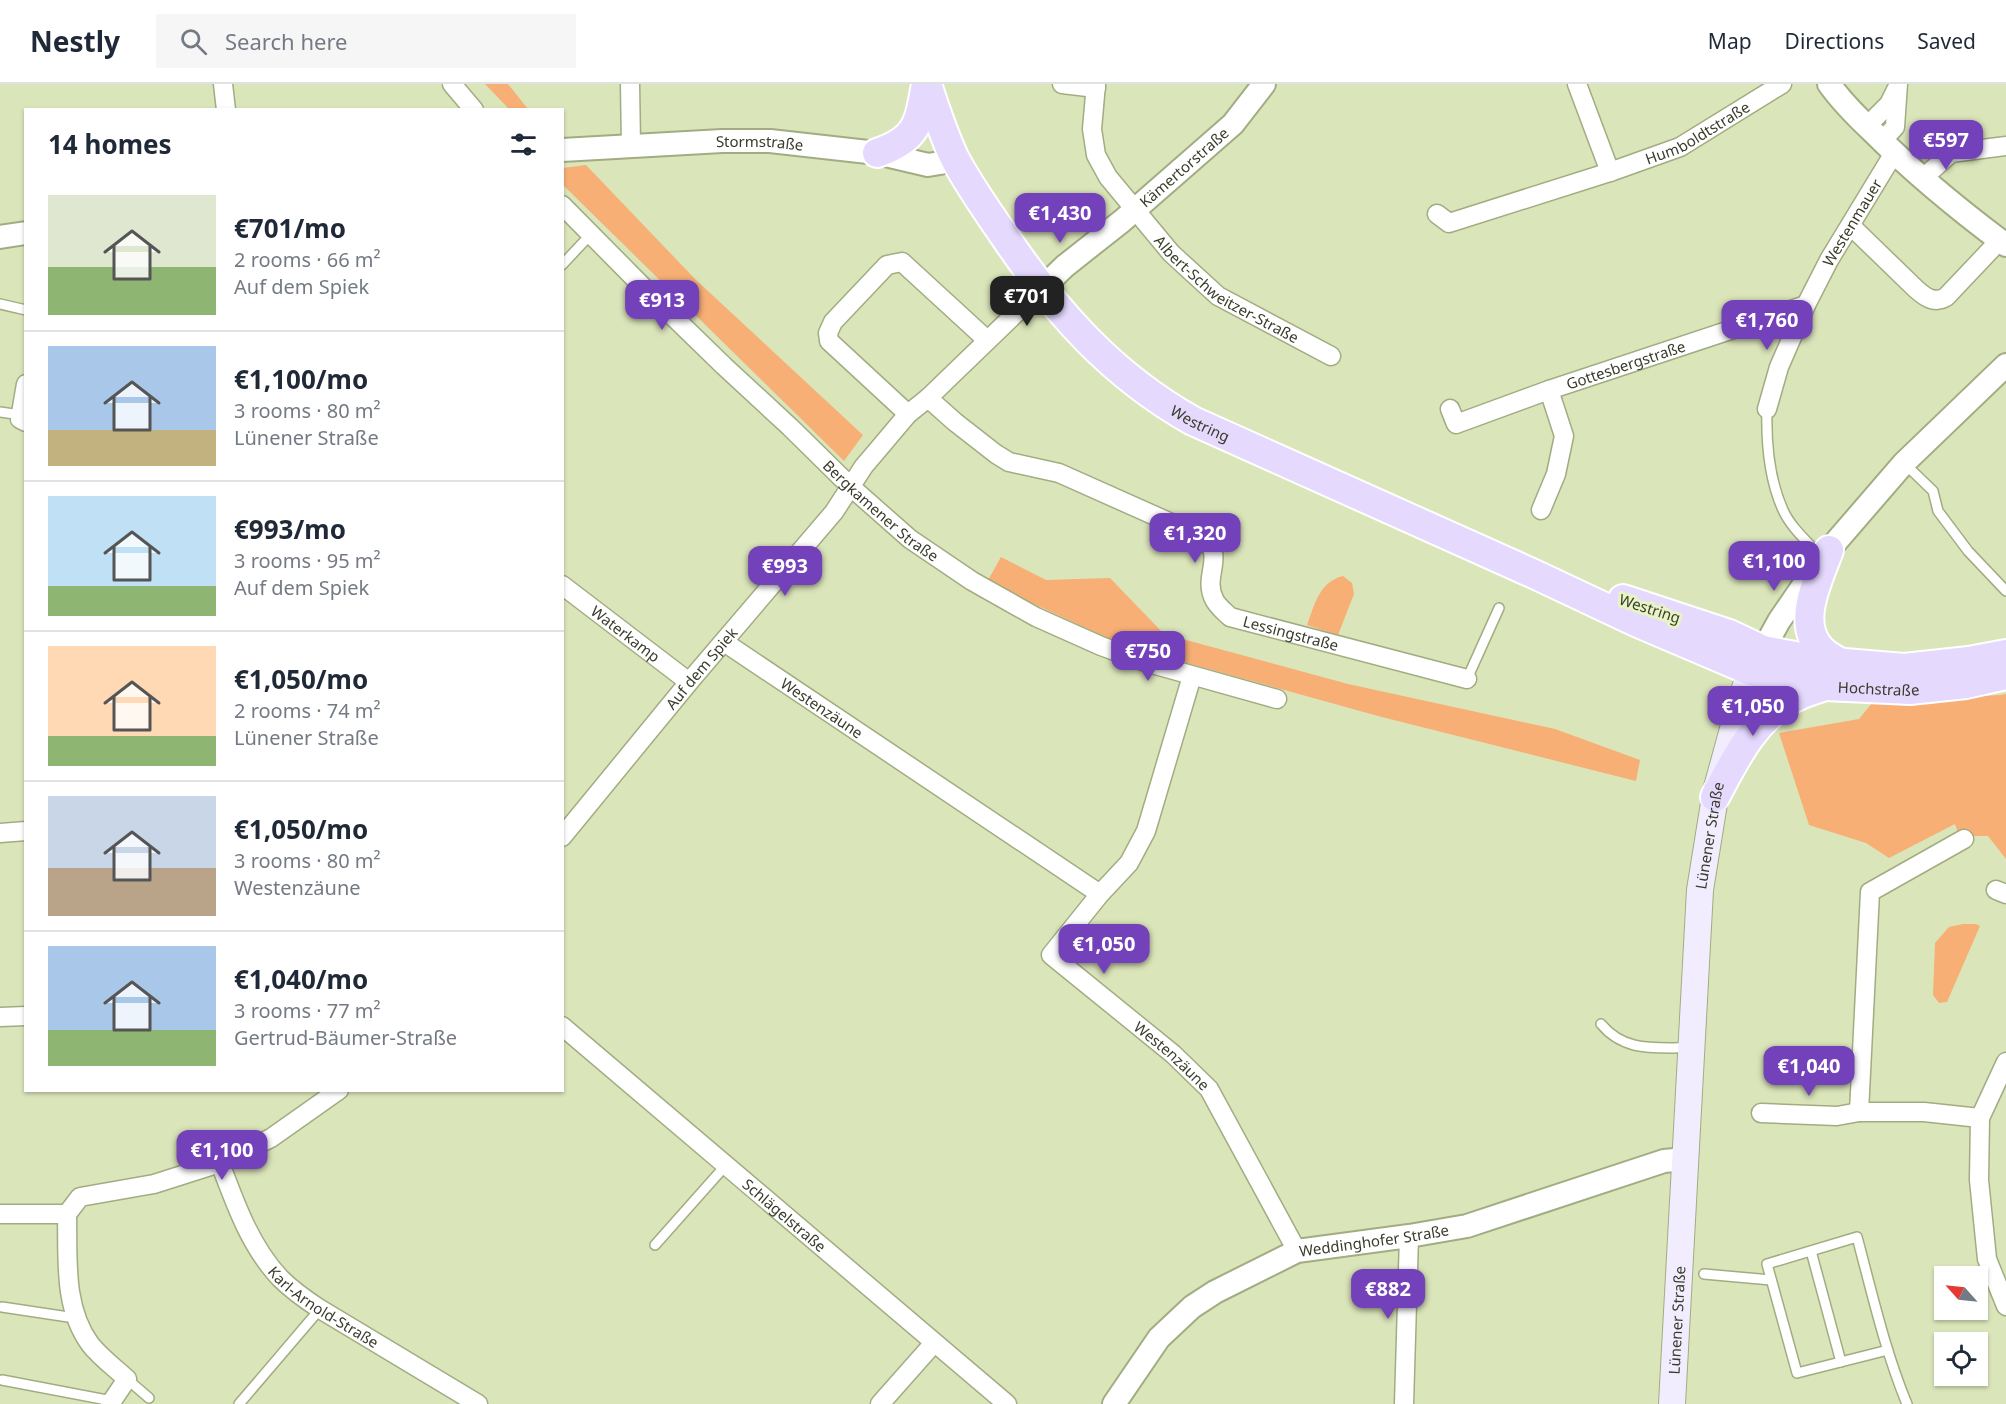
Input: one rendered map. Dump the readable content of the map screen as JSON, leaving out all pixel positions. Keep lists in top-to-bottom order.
{
  "streets": {
    "main road": ["Westring", "Hochstraße", "Lünener Straße"],
    "street": [
      "Humboldtstraße",
      "Stormstraße",
      "Kämertorstraße",
      "Westenmauer",
      "Albert-Schweitzer-Straße",
      "Gottesbergstraße",
      "Bergkamener Straße",
      "Lessingstraße",
      "Waterkamp",
      "Auf dem Spiek",
      "Westenzäune",
      "Schlägelstraße",
      "Weddinghofer Straße",
      "Karl-Arnold-Straße"
    ]
  },
  "crossings": [
    ["Stormstraße", "Westring"],
    ["Kämertorstraße", "Albert-Schweitzer-Straße"],
    ["Kämertorstraße", "Westring"],
    ["Kämertorstraße", "Auf dem Spiek"],
    ["Westenmauer", "Gottesbergstraße"],
    ["Westenmauer", "Lünener Straße"],
    ["Westring", "Auf dem Spiek"],
    ["Westring", "Hochstraße"],
    ["Westring", "Lünener Straße"],
    ["Bergkamener Straße", "Auf dem Spiek"],
    ["Bergkamener Straße", "Westenzäune"],
    ["Lessingstraße", "Auf dem Spiek"],
    ["Waterkamp", "Auf dem Spiek"],
    ["Auf dem Spiek", "Westenzäune"],
    ["Hochstraße", "Lünener Straße"],
    ["Westenzäune", "Weddinghofer Straße"],
    ["Lünener Straße", "Weddinghofer Straße"]
  ],
  "north": "top left",
  "page": {
    "header": "Nestly",
    "search": "Search here",
    "nav": ["Map", "Directions", "Saved"],
    "heading": "14 homes",
    "price": [
      "€597",
      "€1,430",
      "€701",
      "€913",
      "€1,760",
      "€1,320",
      "€1,100",
      "€993",
      "€750",
      "€1,050",
      "€1,050",
      "€1,040",
      "€1,100",
      "€882"
    ],
    "list": [
      {
        "name": "€701/mo",
        "note": "2 rooms · 66 m² · Auf dem Spiek"
      },
      {
        "name": "€1,100/mo",
        "note": "3 rooms · 80 m² · Lünener Straße"
      },
      {
        "name": "€993/mo",
        "note": "3 rooms · 95 m² · Auf dem Spiek"
      },
      {
        "name": "€1,050/mo",
        "note": "2 rooms · 74 m² · Lünener Straße"
      },
      {
        "name": "€1,050/mo",
        "note": "3 rooms · 80 m² · Westenzäune"
      },
      {
        "name": "€1,040/mo",
        "note": "3 rooms · 77 m² · Gertrud-Bäumer-Straße"
      }
    ]
  }
}
